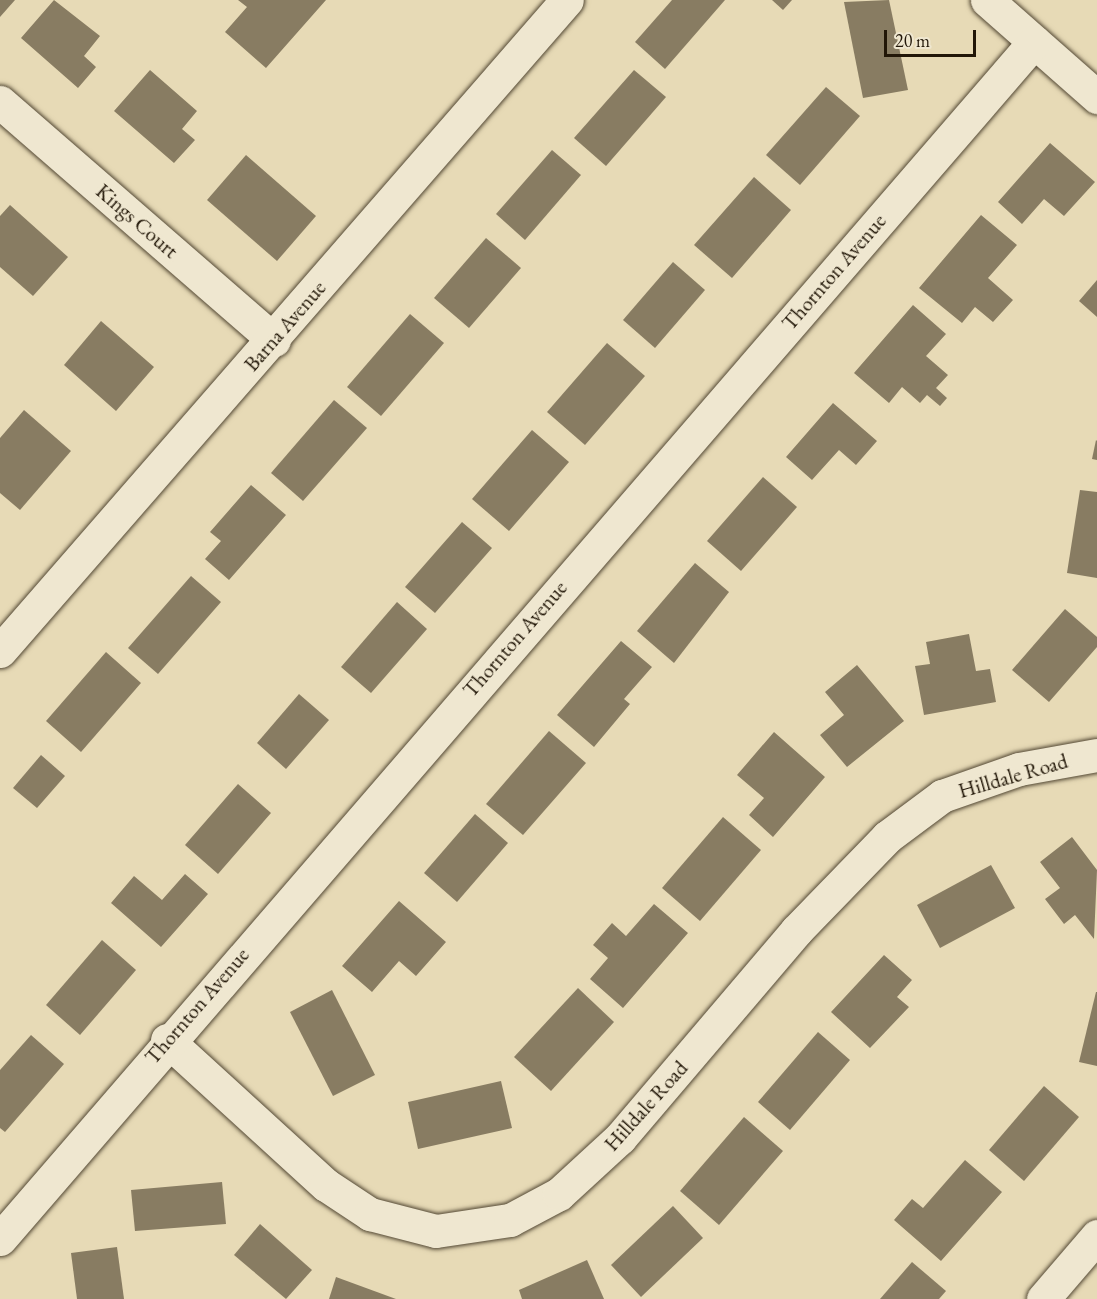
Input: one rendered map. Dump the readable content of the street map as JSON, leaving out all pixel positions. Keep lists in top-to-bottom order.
{
  "streets": {
    "street": [
      "Kings Court",
      "Thornton Avenue",
      "Barna Avenue",
      "Hilldale Road"
    ]
  },
  "crossings": [
    ["Kings Court", "Barna Avenue"],
    ["Thornton Avenue", "Hilldale Road"]
  ],
  "scale_bar": "20 m"
}
